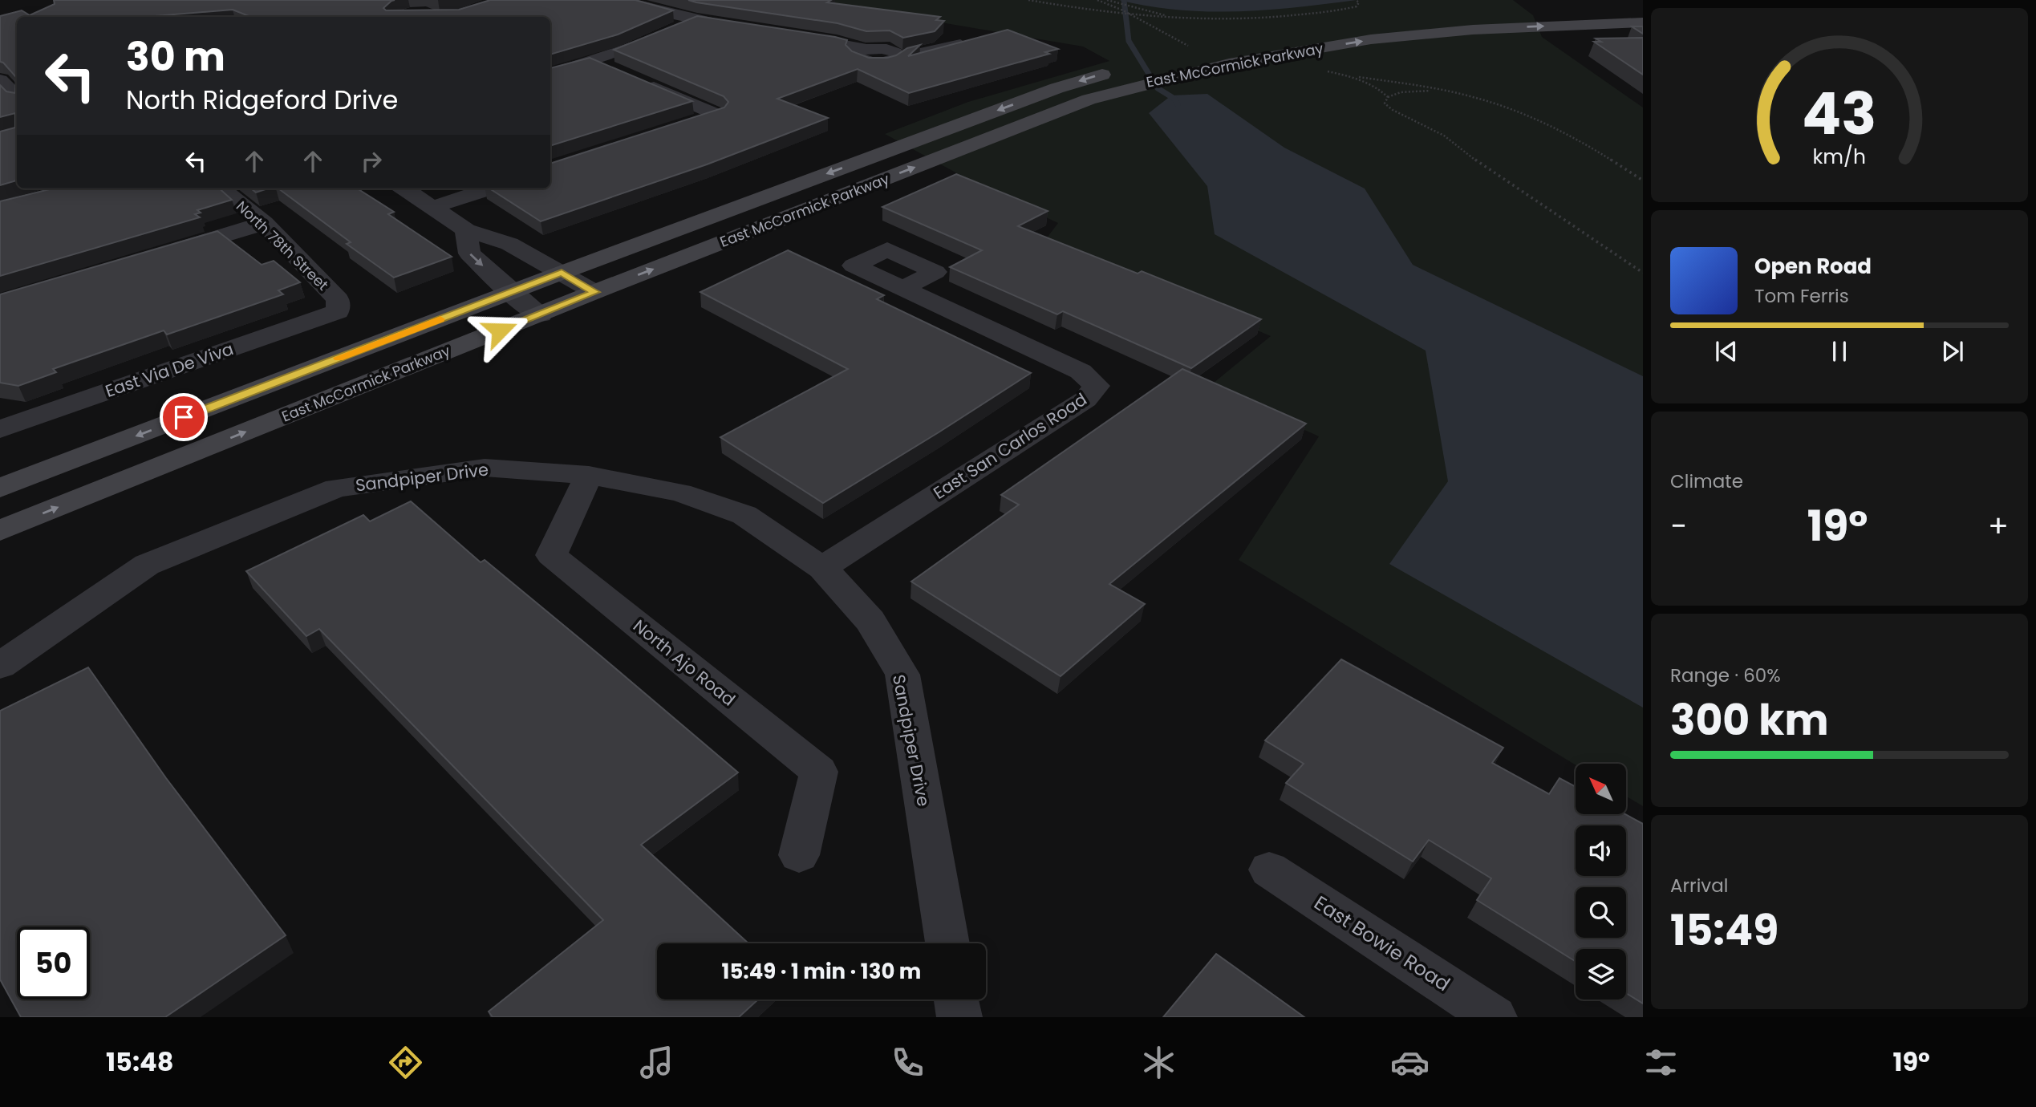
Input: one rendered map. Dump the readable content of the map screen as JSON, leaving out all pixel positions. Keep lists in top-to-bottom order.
{
  "streets": {
    "main road": ["East McCormick Parkway"],
    "street": [
      "North 78th Street",
      "East Via De Viva",
      "East San Carlos Road",
      "Sandpiper Drive",
      "North Ajo Road",
      "East Bowie Road"
    ]
  },
  "crossings": [
    ["North 78th Street", "East Via De Viva"],
    ["East San Carlos Road", "Sandpiper Drive"],
    ["Sandpiper Drive", "North Ajo Road"]
  ],
  "north": "top left",
  "page": {
    "turn": ["30 m", "North Ridgeford Drive"],
    "song": ["Open Road", "Tom Ferris"],
    "tile": [
      "Climate",
      ["Range · 60%", "300 km"],
      ["Arrival", "15:49"]
    ],
    "heat": ["−", "19°", "+"],
    "limit": "50",
    "trip": "15:49 · 1 min · 130 m",
    "tabs": ["15:48", "19°"],
    "gauge": ["43", "km/h"]
  }
}
